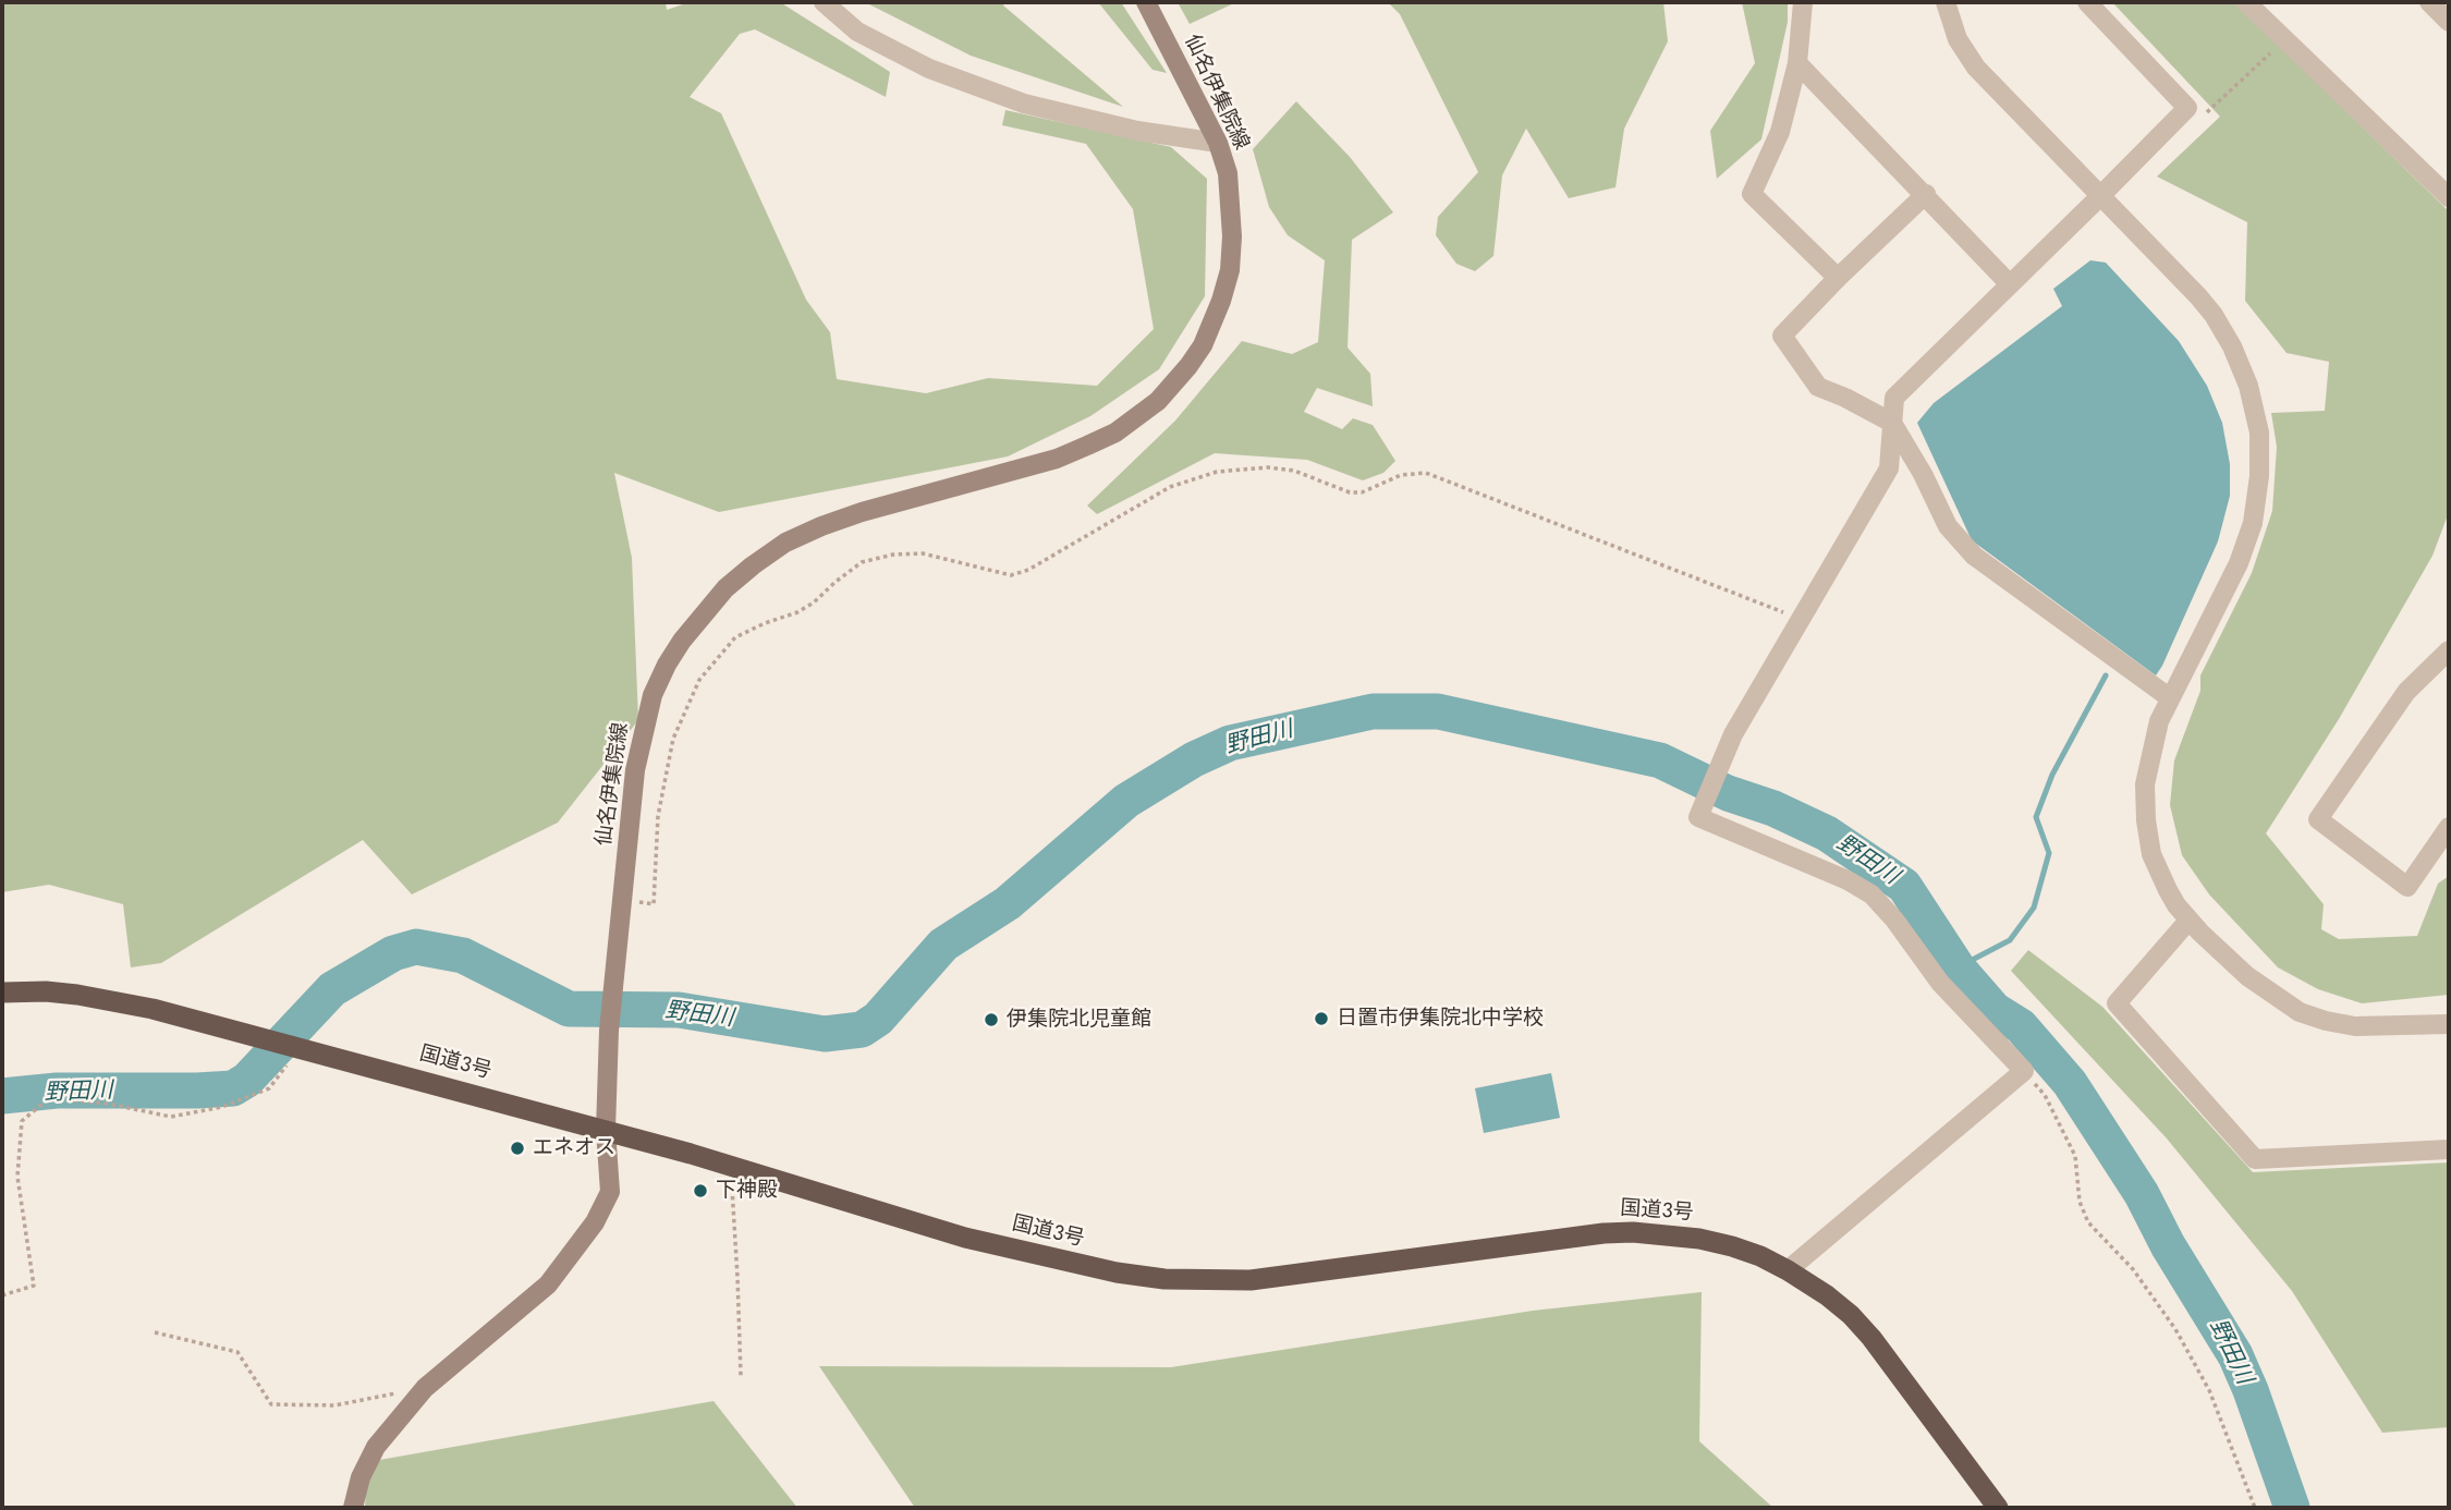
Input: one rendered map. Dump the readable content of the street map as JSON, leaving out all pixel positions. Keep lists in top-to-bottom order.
{
  "streets": {
    "highway": ["国道3号"],
    "main road": ["仙名伊集院線"]
  },
  "crossings": [
    ["仙名伊集院線", "国道3号"]
  ],
  "water": ["野田川"],
  "places": [
    "日置市伊集院北中学校",
    "伊集院北児童館",
    "エネオス",
    "下神殿"
  ]
}
